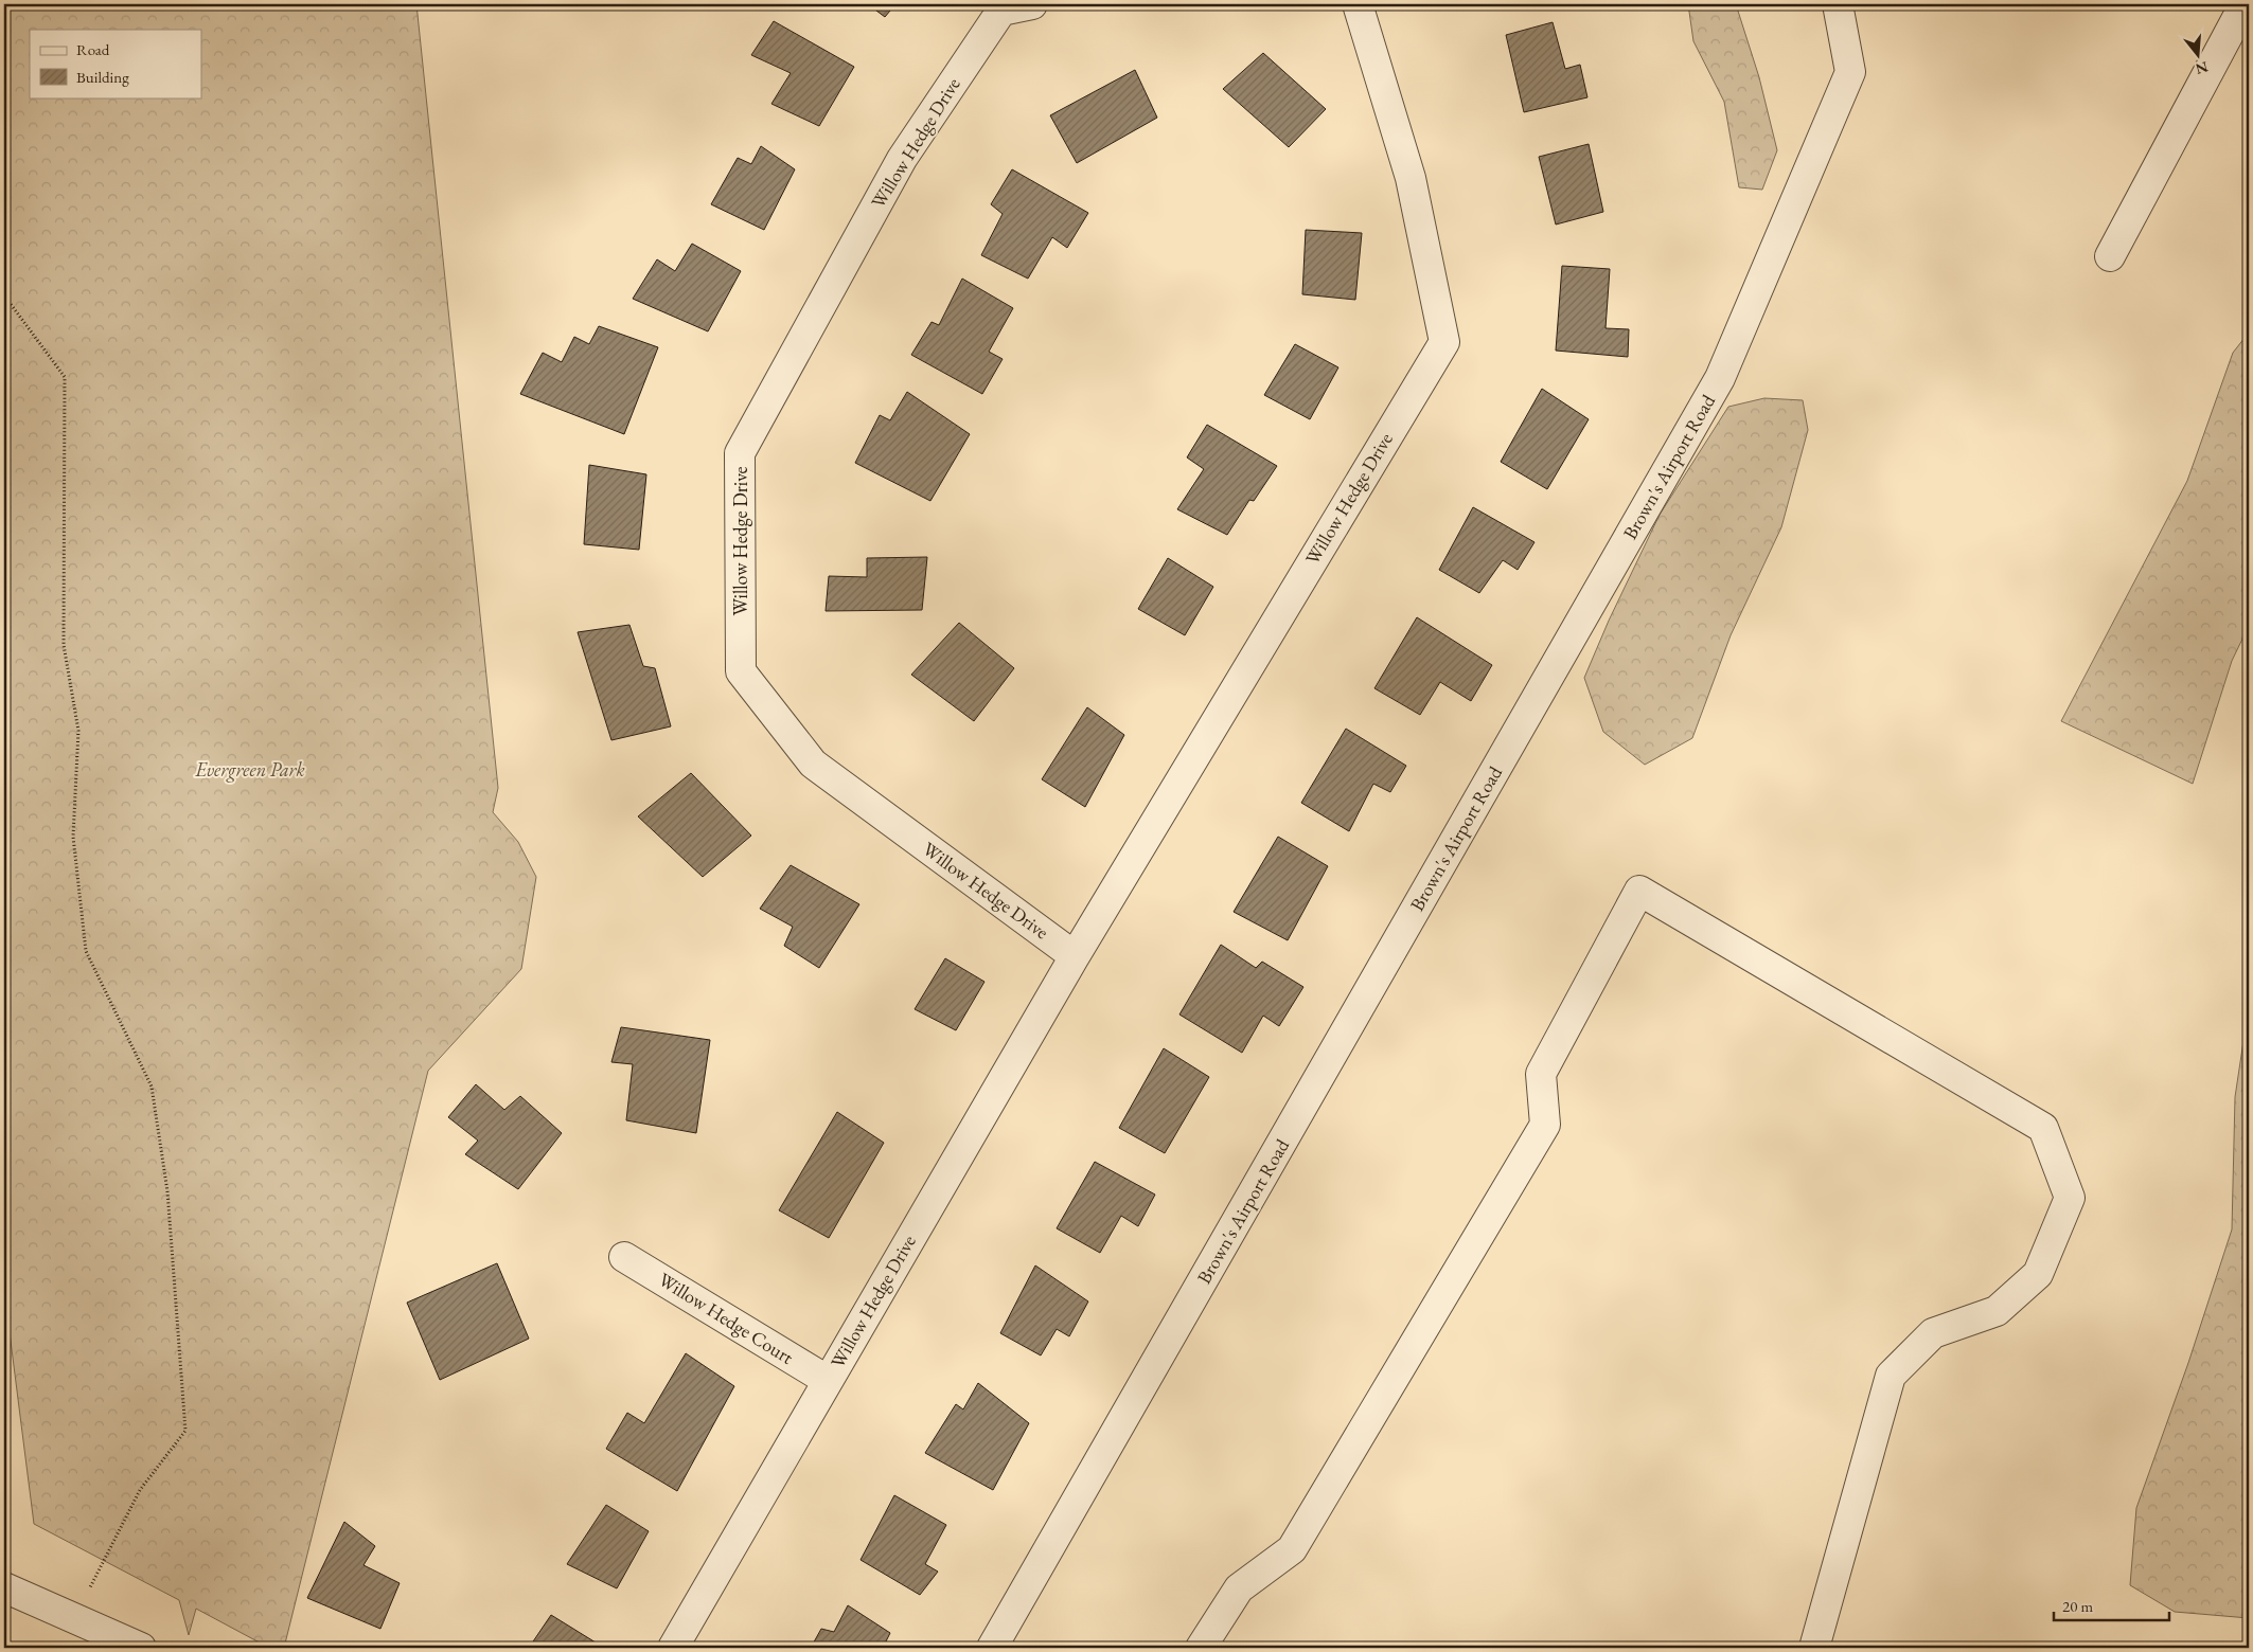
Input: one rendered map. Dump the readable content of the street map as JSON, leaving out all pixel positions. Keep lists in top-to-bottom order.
{
  "streets": {
    "street": ["Willow Hedge Drive", "Brown's Airport Road", "Willow Hedge Court"]
  },
  "crossings": [
    ["Willow Hedge Drive", "Willow Hedge Court"]
  ],
  "parks": ["Evergreen Park"],
  "legend": ["Road", "Building"],
  "scale_bar": "20 m",
  "north": "bottom"
}
